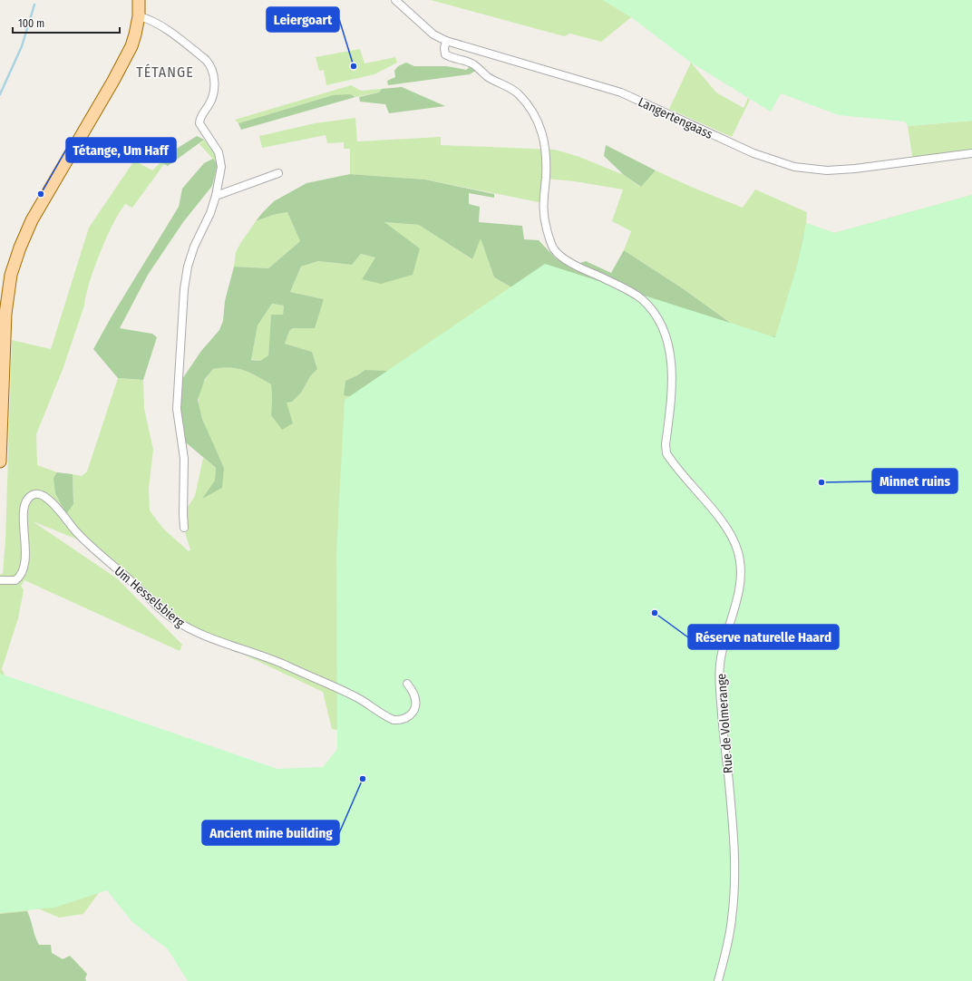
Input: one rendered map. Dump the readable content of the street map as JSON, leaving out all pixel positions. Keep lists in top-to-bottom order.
{
  "streets": {
    "street": ["Langertengaass", "Um Hesselsbierg", "Rue de Volmerange"]
  },
  "crossings": [
    ["Langertengaass", "Rue de Volmerange"]
  ],
  "districts": ["TÉTANGE"],
  "places": [
    "Leiergoart",
    "Tétange, Um Haff",
    "Minnet ruins",
    "Réserve naturelle Haard",
    "Ancient mine building"
  ],
  "scale_bar": "100 m"
}
